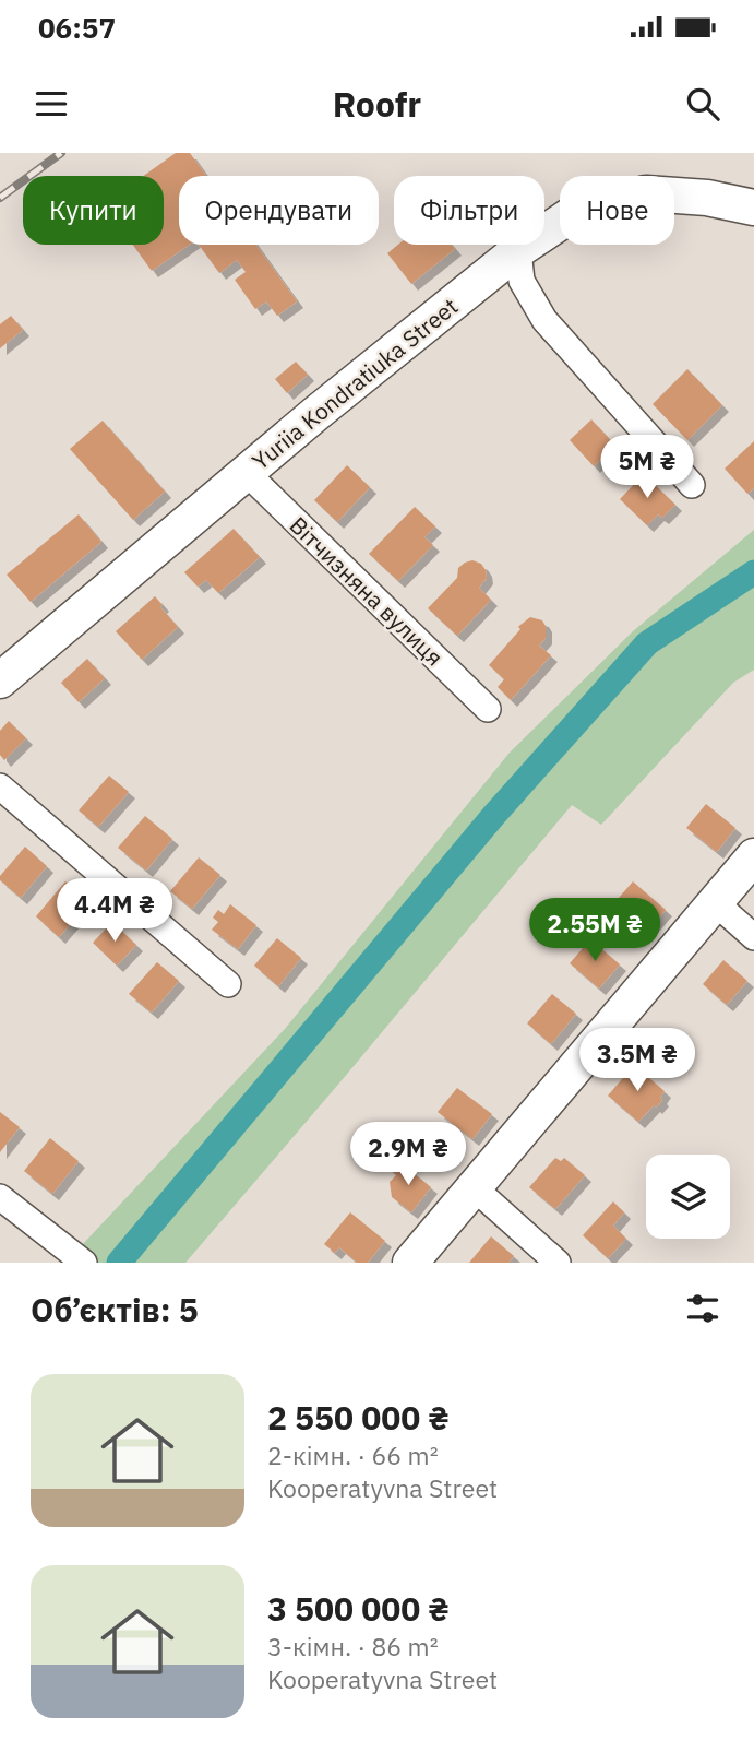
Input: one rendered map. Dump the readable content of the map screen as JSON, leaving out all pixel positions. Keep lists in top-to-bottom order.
{
  "streets": {
    "street": ["Yuriia Kondratiuka Street", "Вітчизняна вулиця"]
  },
  "crossings": [
    ["Yuriia Kondratiuka Street", "Вітчизняна вулиця"]
  ],
  "page": {
    "status": "06:57",
    "header": "Roofr",
    "chip": [
      "Купити",
      "Орендувати",
      "Фільтри",
      "Нове"
    ],
    "price": [
      "5M ₴",
      "4.4M ₴",
      "2.55M ₴",
      "3.5M ₴",
      "2.9M ₴"
    ],
    "heading": "Об’єктів: 5",
    "list": [
      {
        "name": "2 550 000 ₴",
        "note": "2-кімн. · 66 m² · Kooperatyvna Street"
      },
      {
        "name": "3 500 000 ₴",
        "note": "3-кімн. · 86 m² · Kooperatyvna Street"
      }
    ]
  }
}
